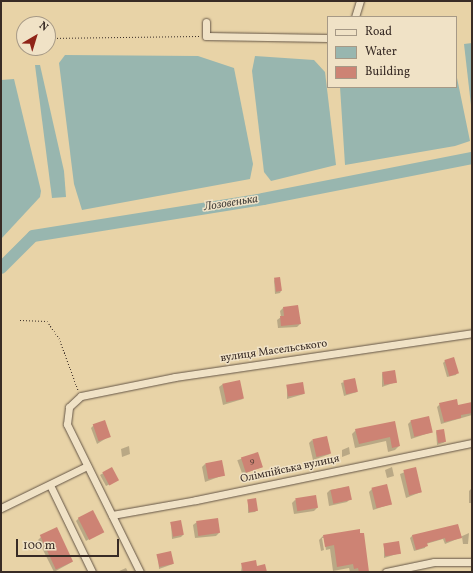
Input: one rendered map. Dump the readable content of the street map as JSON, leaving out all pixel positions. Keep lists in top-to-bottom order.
{
  "streets": {
    "street": ["вулиця Масельського", "Олімпійська вулиця"]
  },
  "water": ["Лозовенька"],
  "house_numbers": ["9"],
  "legend": ["Road", "Water", "Building"],
  "scale_bar": "100 m",
  "north": "top right"
}
